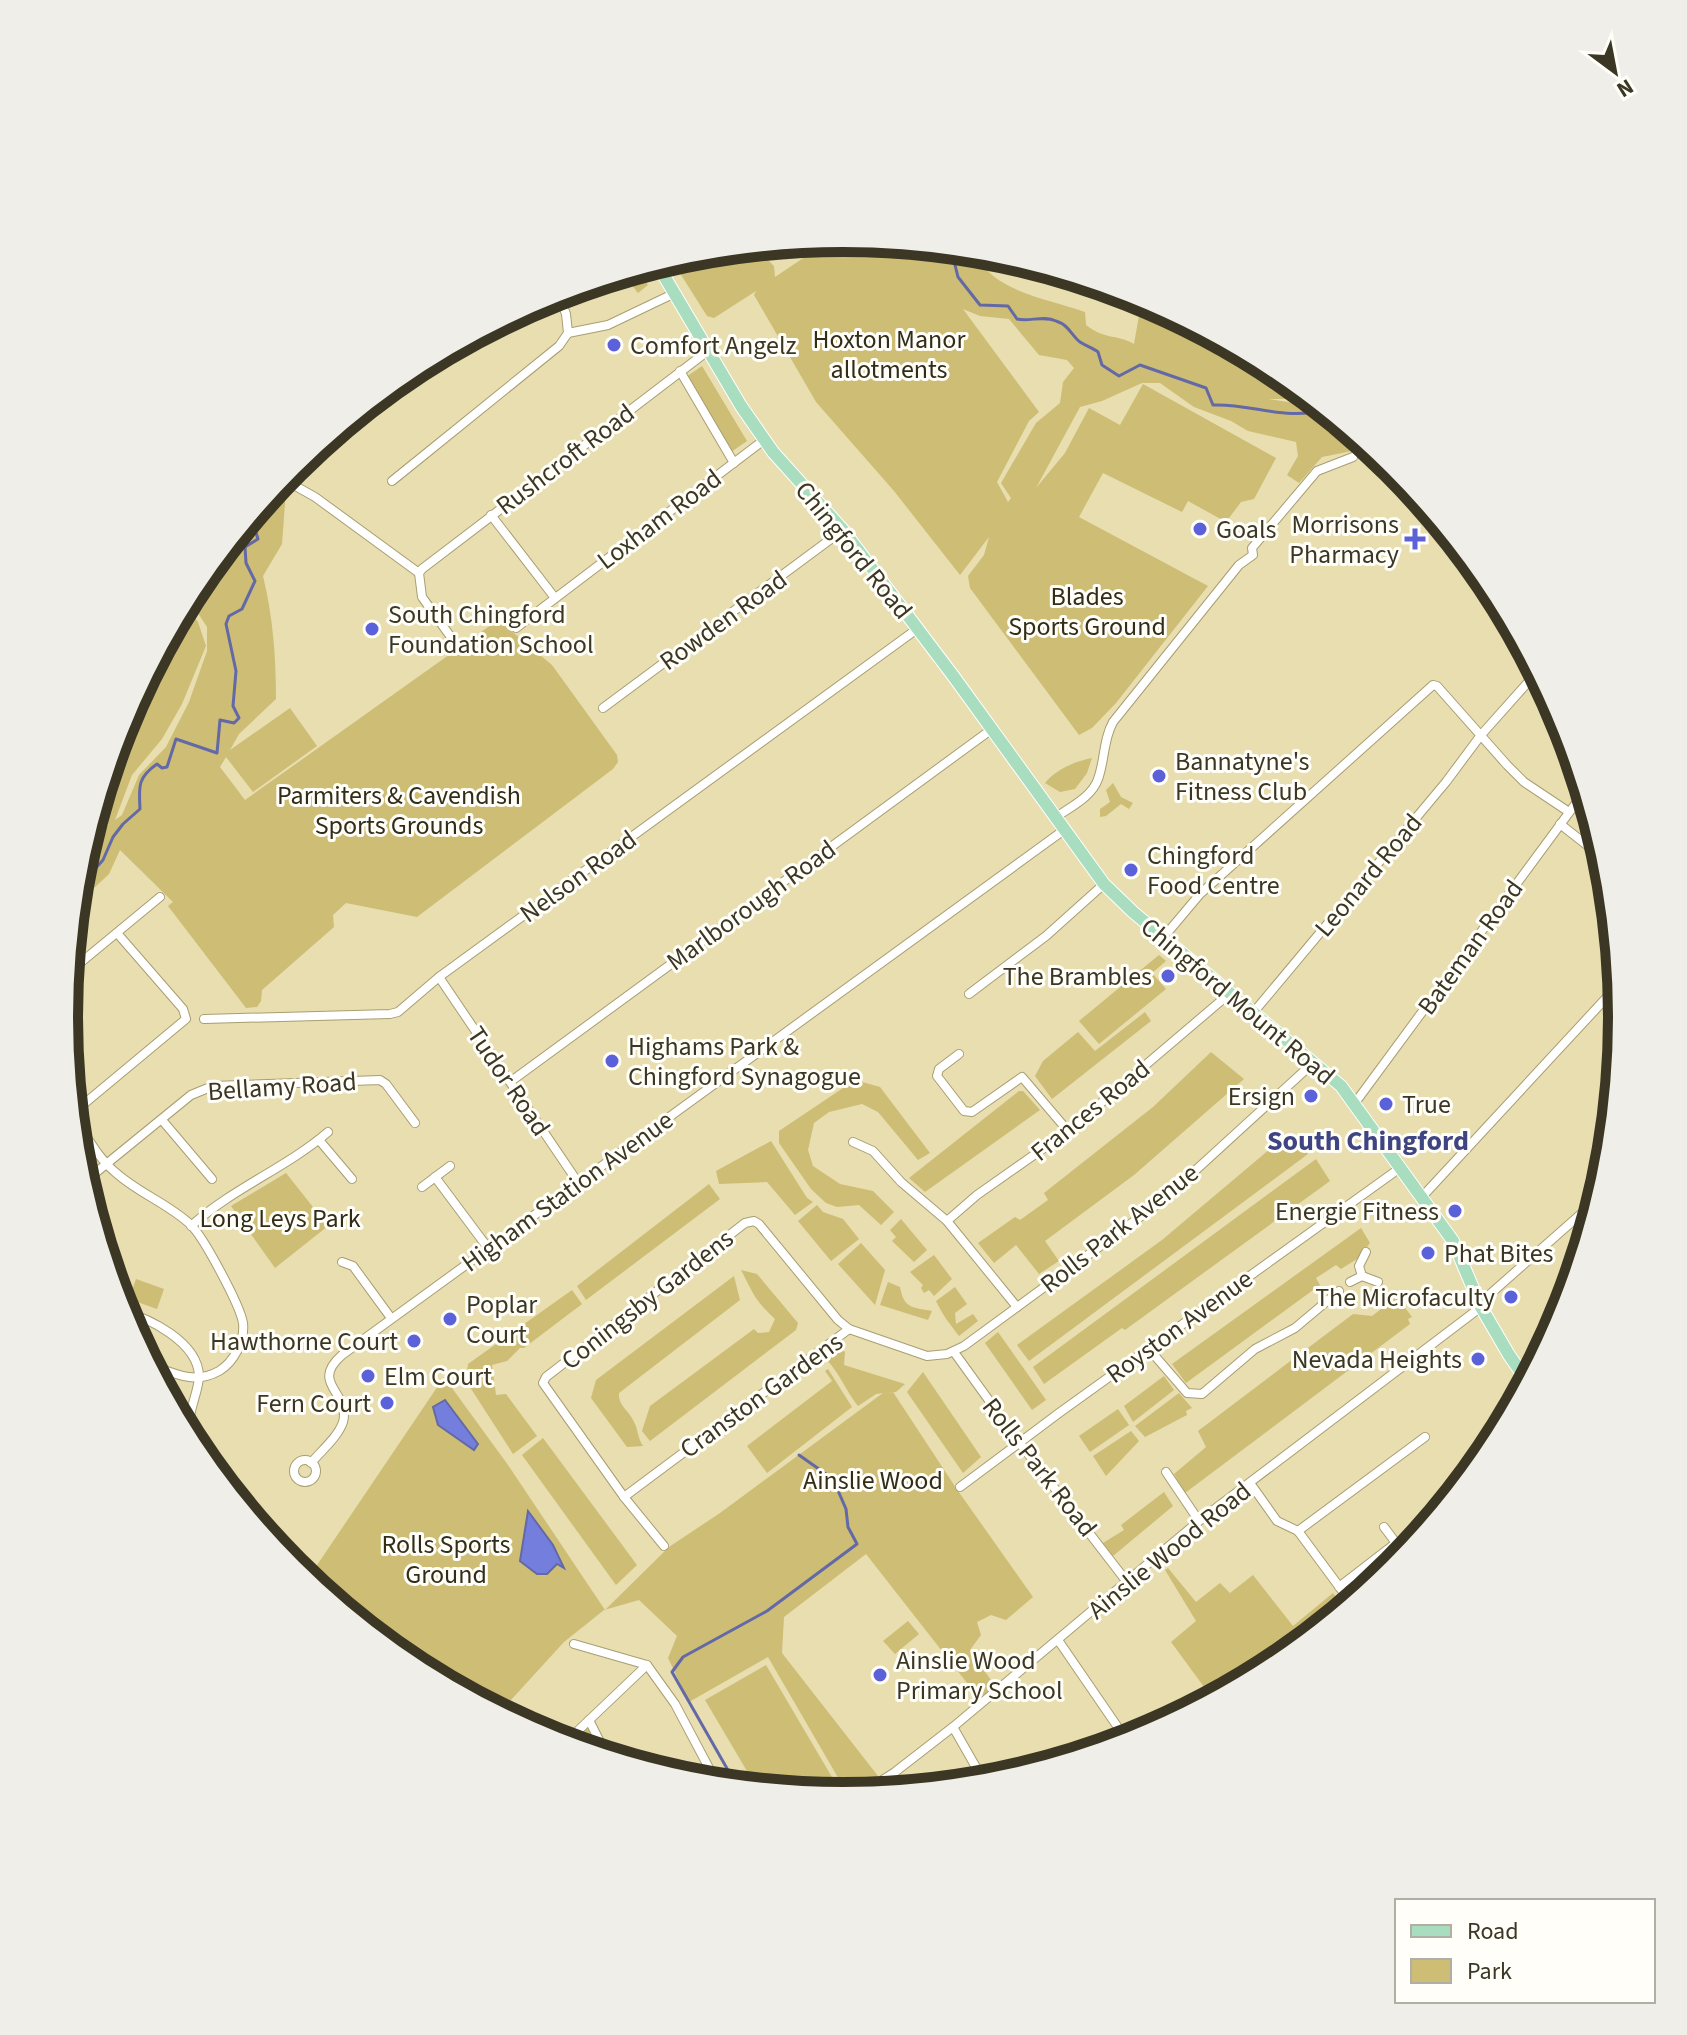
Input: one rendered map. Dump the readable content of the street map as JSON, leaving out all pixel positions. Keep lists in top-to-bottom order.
{
  "streets": {
    "main road": ["Chingford Road", "Chingford Mount Road"],
    "street": [
      "Rushcroft Road",
      "Loxham Road",
      "Rowden Road",
      "Leonard Road",
      "Nelson Road",
      "Marlborough Road",
      "Bateman Road",
      "Tudor Road",
      "Bellamy Road",
      "Frances Road",
      "Higham Station Avenue",
      "Rolls Park Avenue",
      "Coningsby Gardens",
      "Royston Avenue",
      "Cranston Gardens",
      "Rolls Park Road",
      "Ainslie Wood Road"
    ]
  },
  "crossings": [
    ["Rushcroft Road", "Chingford Road"],
    ["Loxham Road", "Chingford Road"],
    ["Chingford Road", "Rowden Road"],
    ["Chingford Road", "Nelson Road"],
    ["Chingford Road", "Marlborough Road"],
    ["Chingford Road", "Chingford Mount Road"],
    ["Chingford Road", "Higham Station Avenue"],
    ["Leonard Road", "Chingford Mount Road"],
    ["Nelson Road", "Tudor Road"],
    ["Marlborough Road", "Tudor Road"],
    ["Bateman Road", "Chingford Mount Road"],
    ["Chingford Mount Road", "Frances Road"],
    ["Chingford Mount Road", "Higham Station Avenue"],
    ["Chingford Mount Road", "Rolls Park Avenue"],
    ["Chingford Mount Road", "Royston Avenue"],
    ["Chingford Mount Road", "Ainslie Wood Road"],
    ["Tudor Road", "Higham Station Avenue"],
    ["Rolls Park Avenue", "Cranston Gardens"],
    ["Rolls Park Avenue", "Rolls Park Road"],
    ["Coningsby Gardens", "Cranston Gardens"],
    ["Royston Avenue", "Rolls Park Road"],
    ["Cranston Gardens", "Rolls Park Road"],
    ["Rolls Park Road", "Ainslie Wood Road"]
  ],
  "districts": ["South Chingford"],
  "parks": [
    "Hoxton Manor allotments",
    "Blades Sports Ground",
    "Parmiters & Cavendish Sports Grounds",
    "Long Leys Park",
    "Ainslie Wood",
    "Rolls Sports Ground"
  ],
  "places": {
    "other": [
      "Comfort Angelz",
      "Goals",
      "South Chingford Foundation School",
      "Bannatyne's Fitness Club",
      "Chingford Food Centre",
      "The Brambles",
      "Highams Park & Chingford Synagogue",
      "Ersign",
      "True",
      "Energie Fitness",
      "Phat Bites",
      "The Microfaculty",
      "Poplar Court",
      "Hawthorne Court",
      "Nevada Heights",
      "Elm Court",
      "Fern Court",
      "Ainslie Wood Primary School"
    ],
    "health": ["Morrisons Pharmacy"]
  },
  "legend": ["Road", "Park"],
  "north": "bottom right"
}
